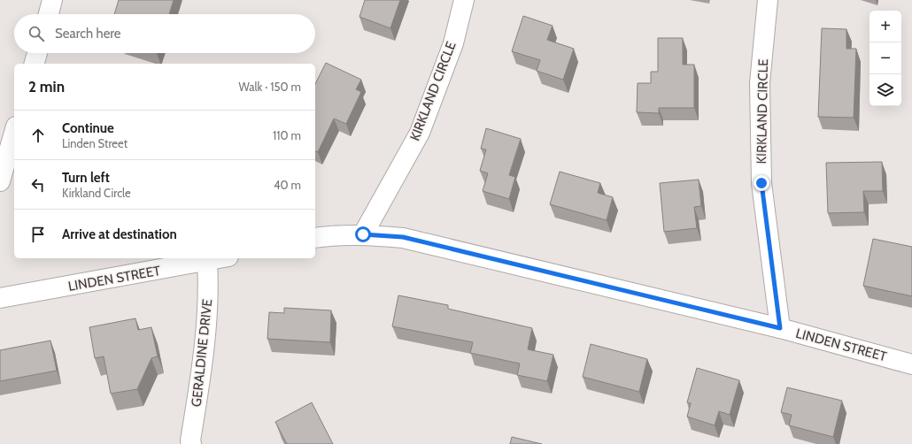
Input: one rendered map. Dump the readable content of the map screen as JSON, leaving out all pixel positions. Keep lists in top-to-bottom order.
{
  "streets": {
    "street": ["KIRKLAND CIRCLE", "LINDEN STREET", "GERALDINE DRIVE"]
  },
  "crossings": [
    ["KIRKLAND CIRCLE", "LINDEN STREET"],
    ["LINDEN STREET", "GERALDINE DRIVE"]
  ],
  "page": {
    "map_buttons": ["+", "−"],
    "search": "Search here",
    "heading": ["2 min", "Walk · 150 m"],
    "list": [
      ["Continue", "Linden Street", "110 m"],
      ["Turn left", "Kirkland Circle", "40 m"],
      "Arrive at destination"
    ]
  }
}
